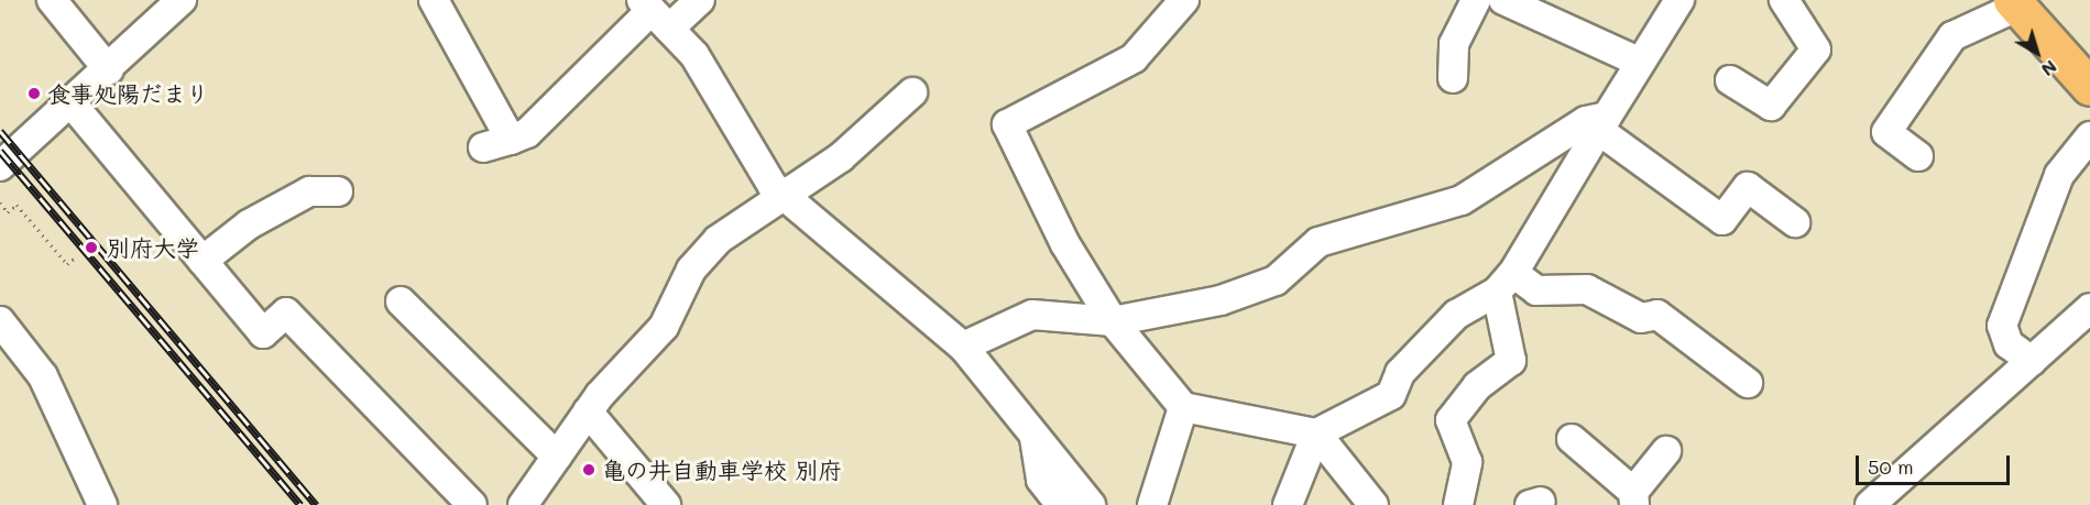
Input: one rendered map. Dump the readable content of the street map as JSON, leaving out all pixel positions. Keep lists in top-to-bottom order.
{
  "places": ["食事処陽だまり", "別府大学", "亀の井自動車学校 別府"],
  "scale_bar": "50 m",
  "north": "bottom right"
}
